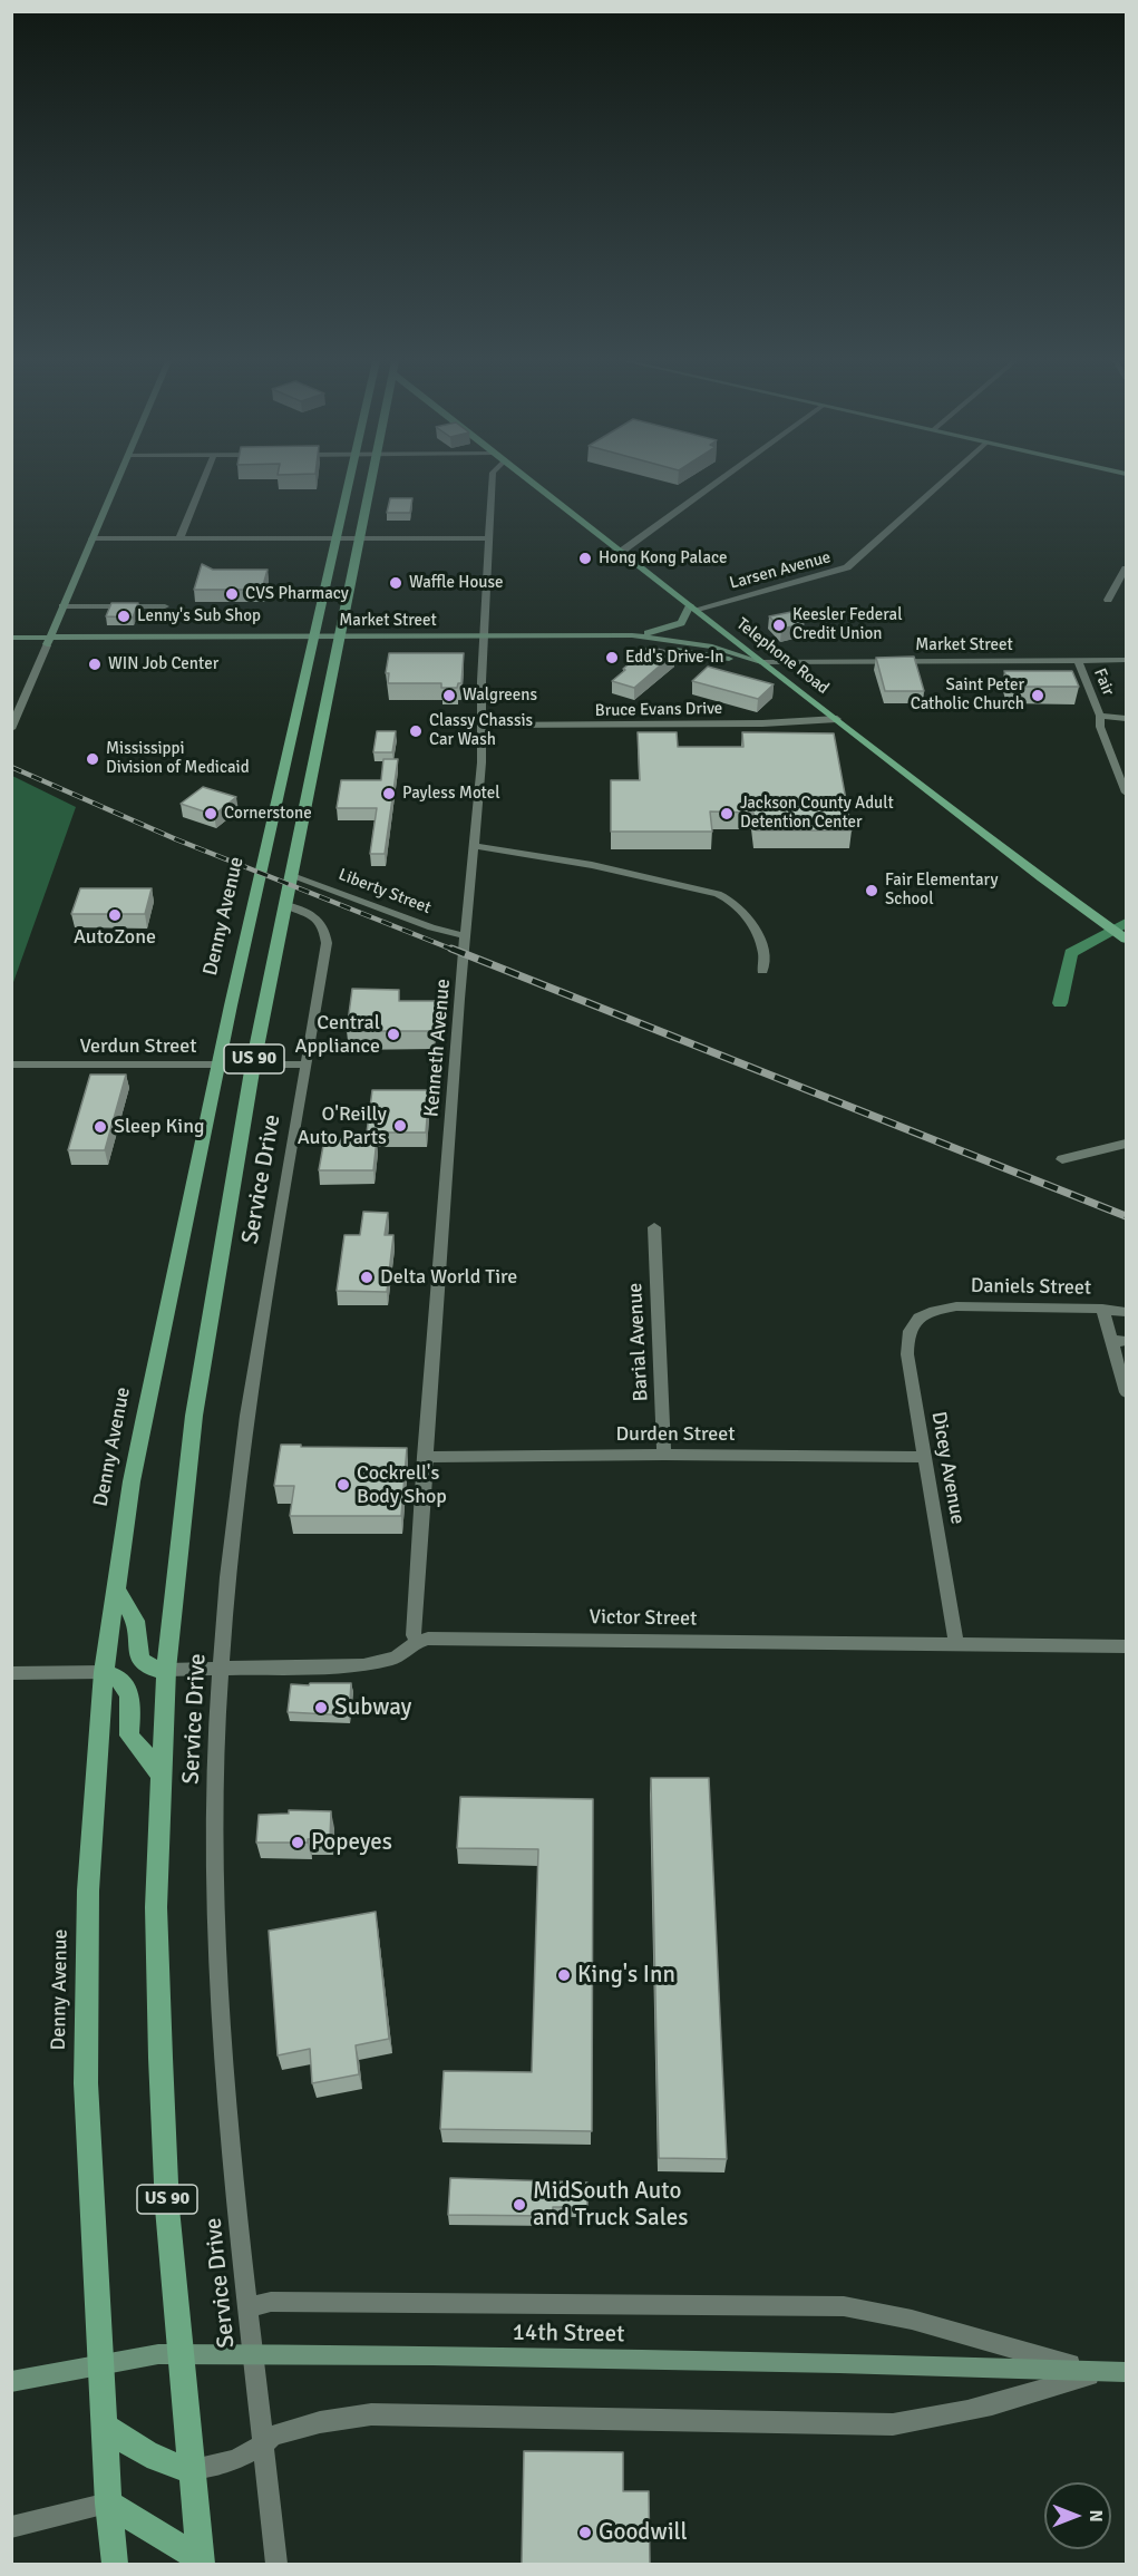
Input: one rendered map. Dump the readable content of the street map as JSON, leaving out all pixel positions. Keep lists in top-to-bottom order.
{
  "streets": {
    "main road": ["Telephone Road", "Denny Avenue", "US 90"],
    "street": [
      "Larsen Avenue",
      "Market Street",
      "Fair",
      "Bruce Evans Drive",
      "Liberty Street",
      "Verdun Street",
      "Kenneth Avenue",
      "Service Drive",
      "Daniels Street",
      "Barial Avenue",
      "Durden Street",
      "Dicey Avenue",
      "Victor Street",
      "14th Street"
    ]
  },
  "crossings": [
    ["Larsen Avenue", "Telephone Road"],
    ["Market Street", "Telephone Road"],
    ["Market Street", "Fair"],
    ["Market Street", "Denny Avenue"],
    ["Market Street", "Kenneth Avenue"],
    ["Market Street", "US 90"],
    ["Telephone Road", "Bruce Evans Drive"],
    ["Bruce Evans Drive", "Kenneth Avenue"],
    ["Liberty Street", "Kenneth Avenue"],
    ["Liberty Street", "US 90"],
    ["Denny Avenue", "Verdun Street"],
    ["Verdun Street", "US 90"],
    ["Verdun Street", "Service Drive"],
    ["Kenneth Avenue", "Durden Street"],
    ["Kenneth Avenue", "Victor Street"],
    ["US 90", "Service Drive"],
    ["US 90", "Victor Street"],
    ["Service Drive", "Victor Street"],
    ["Daniels Street", "Dicey Avenue"],
    ["Barial Avenue", "Durden Street"],
    ["Durden Street", "Dicey Avenue"],
    ["Dicey Avenue", "Victor Street"]
  ],
  "places": [
    "Hong Kong Palace",
    "Waffle House",
    "CVS Pharmacy",
    "Lenny's Sub Shop",
    "Keesler Federal Credit Union",
    "Edd's Drive-In",
    "WIN Job Center",
    "Walgreens",
    "Saint Peter Catholic Church",
    "Classy Chassis Car Wash",
    "Mississippi Division of Medicaid",
    "Payless Motel",
    "Cornerstone",
    "Jackson County Adult Detention Center",
    "Fair Elementary School",
    "AutoZone",
    "Central Appliance",
    "O'Reilly Auto Parts",
    "Sleep King",
    "Delta World Tire",
    "Cockrell's Body Shop",
    "Subway",
    "Popeyes",
    "King's Inn",
    "MidSouth Auto and Truck Sales",
    "Goodwill"
  ],
  "north": "right"
}
